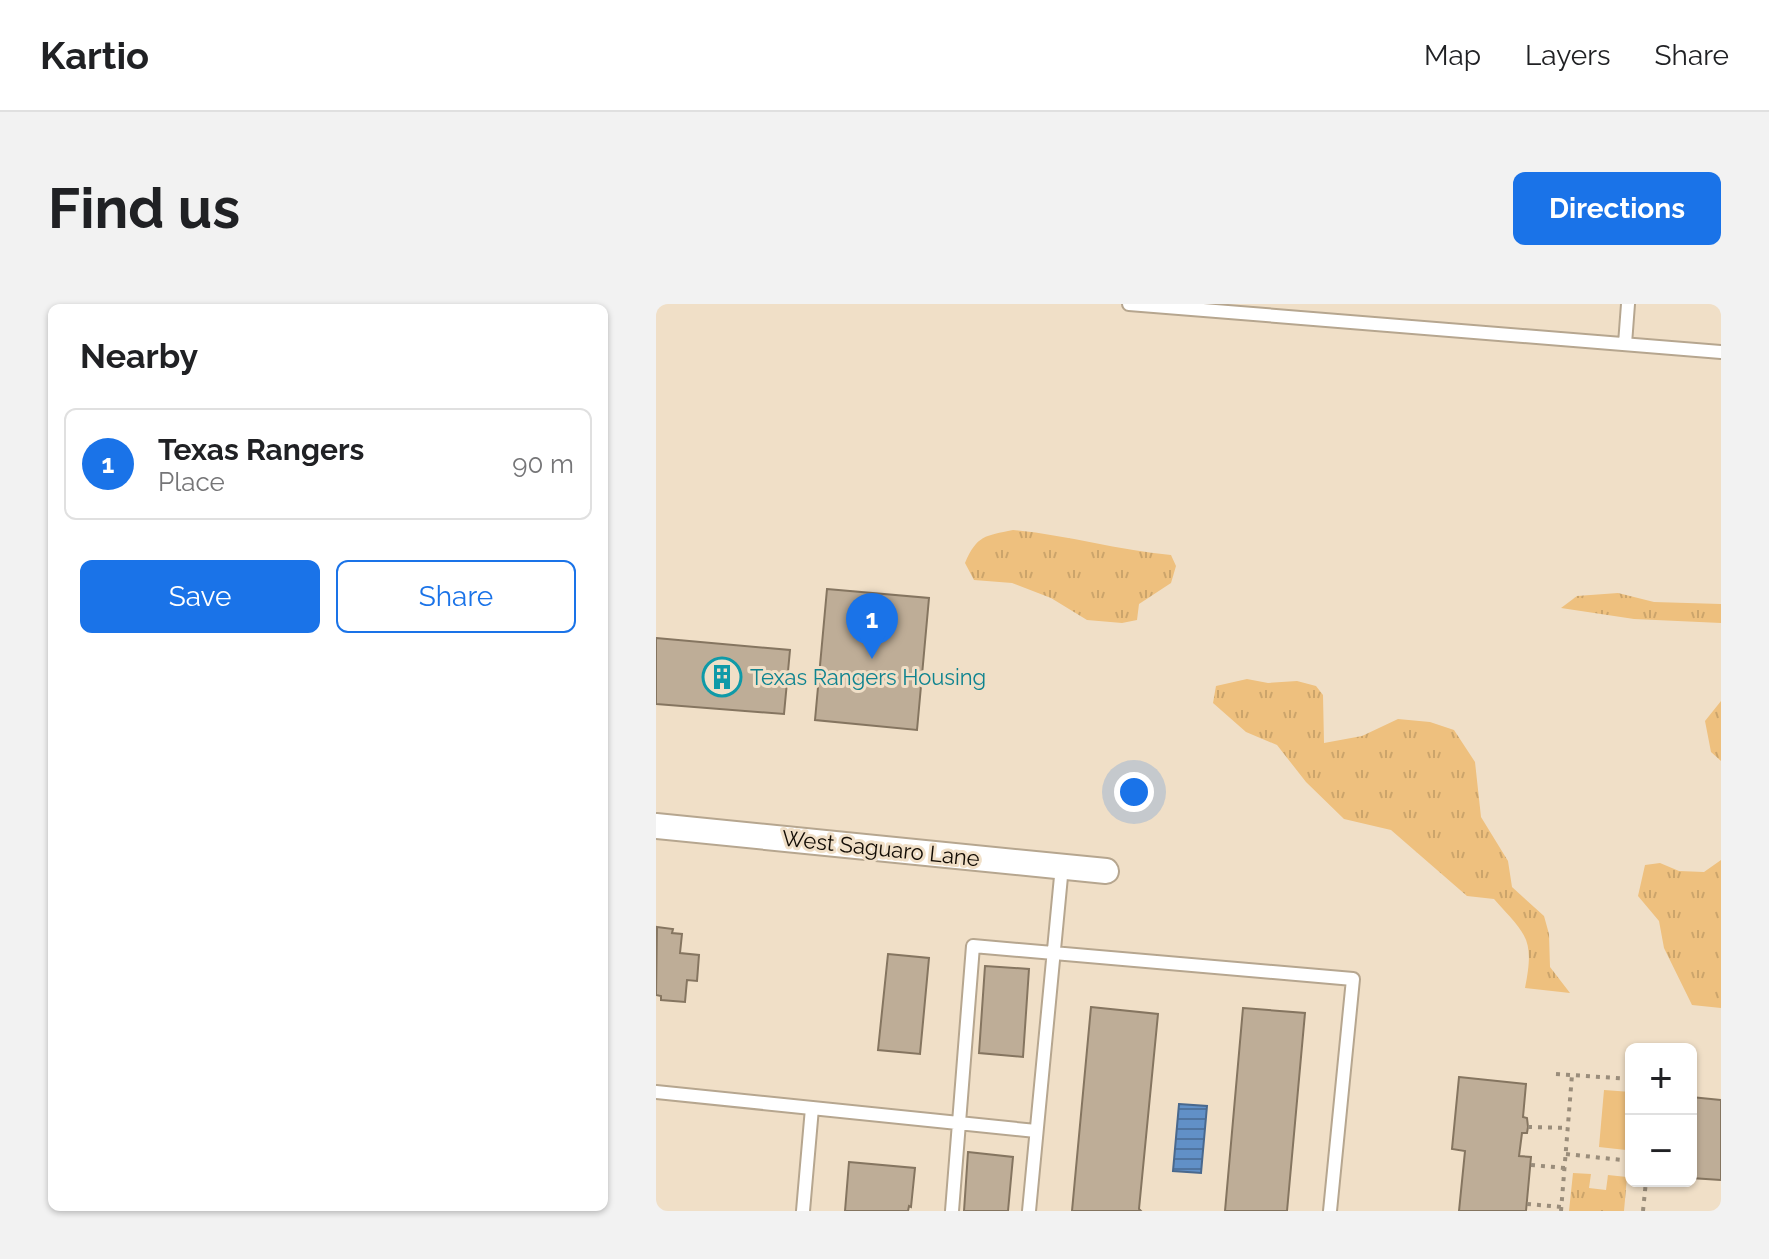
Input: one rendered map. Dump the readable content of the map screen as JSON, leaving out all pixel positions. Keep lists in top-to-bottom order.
{
  "streets": {
    "street": ["West Saguaro Lane"]
  },
  "places": {
    "building": ["Texas Rangers Housing"]
  },
  "page": {
    "header": "Kartio",
    "nav": ["Map", "Layers", "Share"],
    "buttons": [
      "Directions",
      ["Save", "Share"]
    ],
    "title": "Find us",
    "heading": "Nearby",
    "list": [
      {
        "mark": "1",
        "name": "Texas Rangers",
        "note": "Place",
        "value": "90 m"
      }
    ],
    "pins": "1",
    "map_buttons": ["+", "−"]
  }
}
